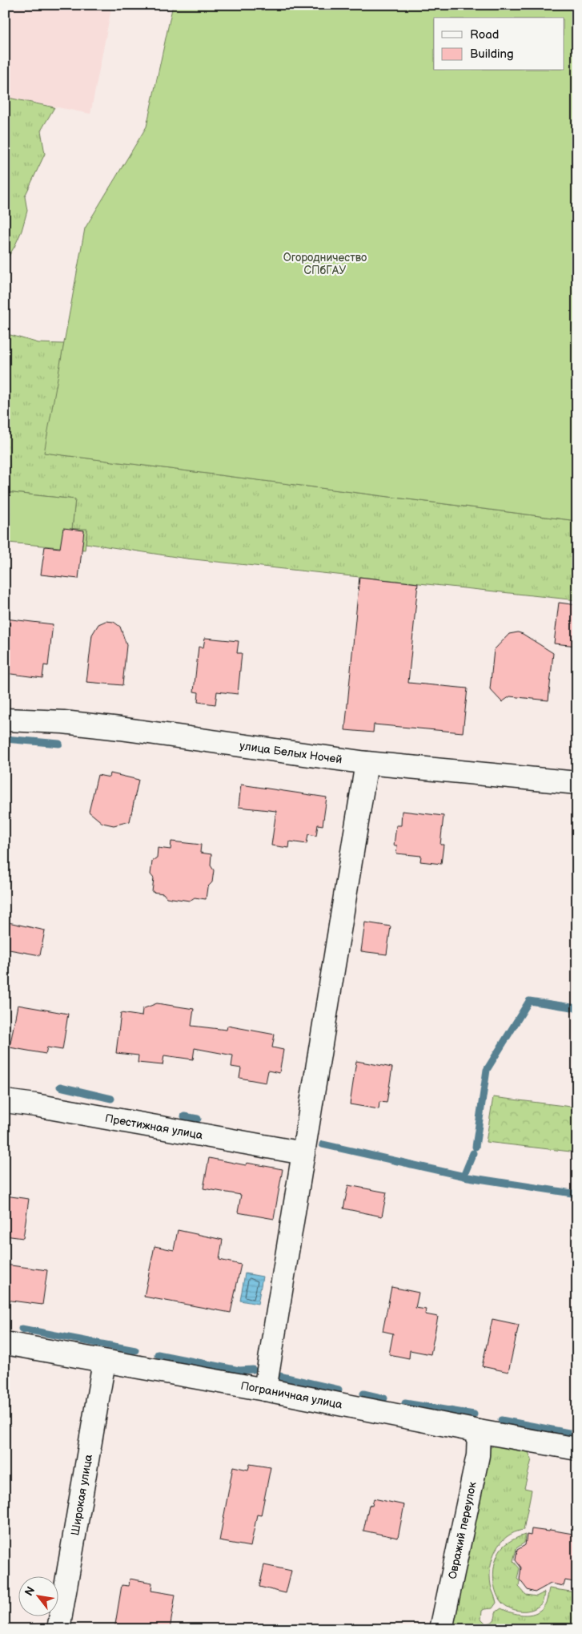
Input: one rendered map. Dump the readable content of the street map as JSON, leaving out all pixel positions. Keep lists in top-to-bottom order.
{
  "streets": {
    "street": [
      "улица Белых Ночей",
      "Престижная улица",
      "Пограничная улица",
      "Широкая улица",
      "Овражий переулок"
    ]
  },
  "crossings": [
    ["Пограничная улица", "Широкая улица"],
    ["Пограничная улица", "Овражий переулок"]
  ],
  "parks": ["Огородничество СПбГАУ"],
  "legend": ["Road", "Building"],
  "north": "top left"
}
